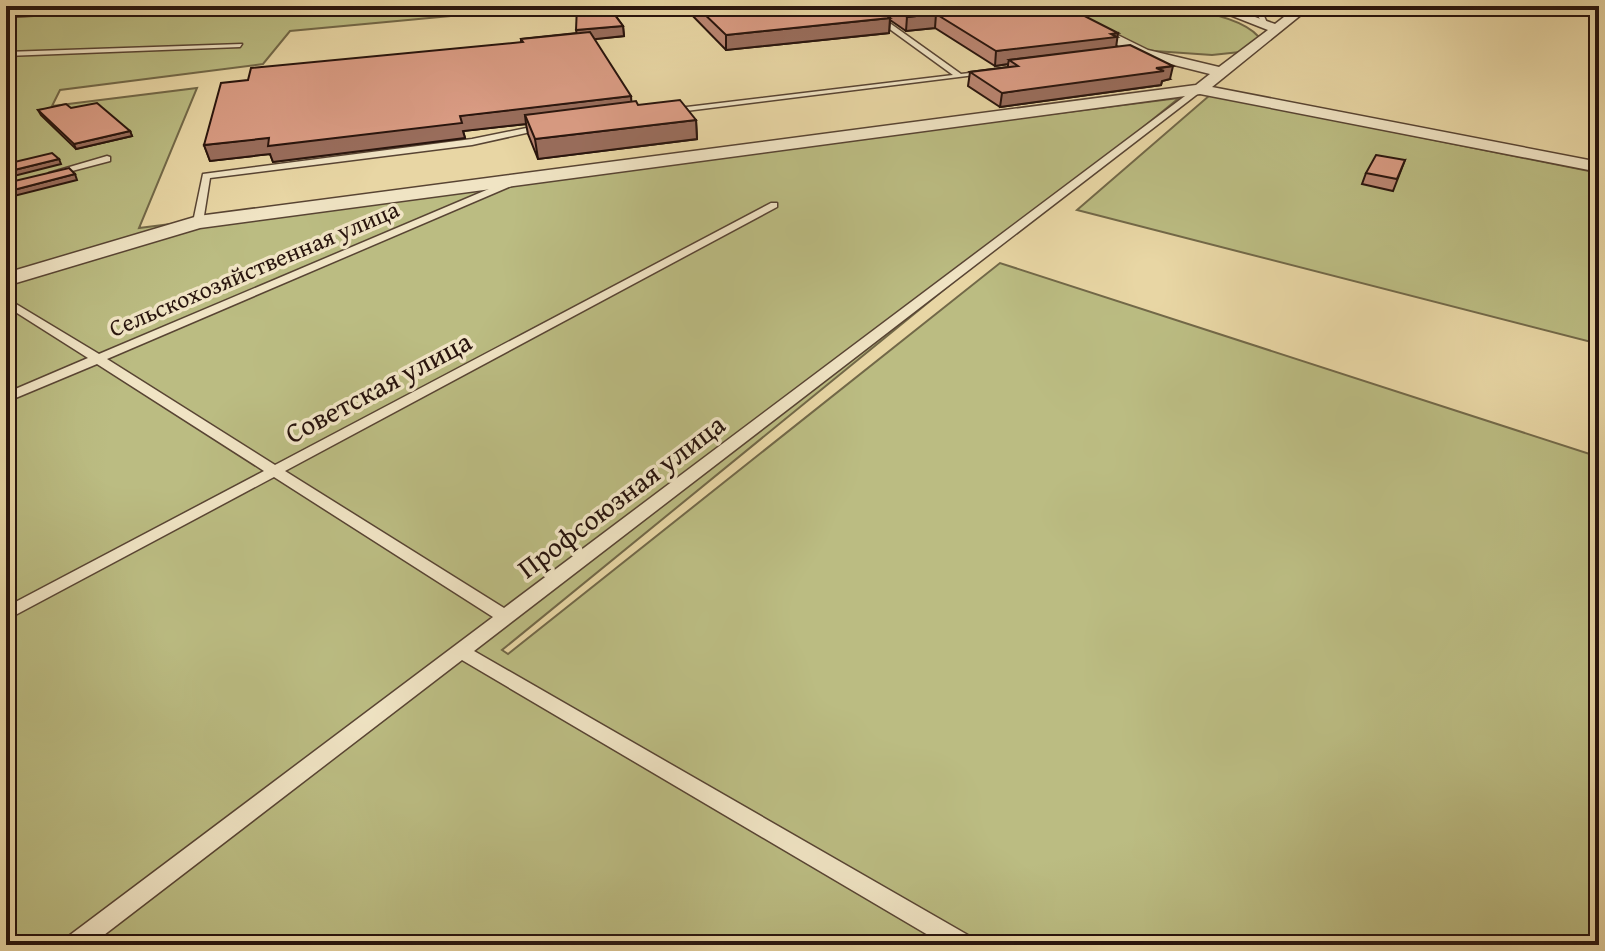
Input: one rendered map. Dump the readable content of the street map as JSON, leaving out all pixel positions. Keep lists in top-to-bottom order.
{
  "streets": {
    "lane": ["Сельскохозяйственная улица", "Советская улица", "Профсоюзная улица"]
  }
}
